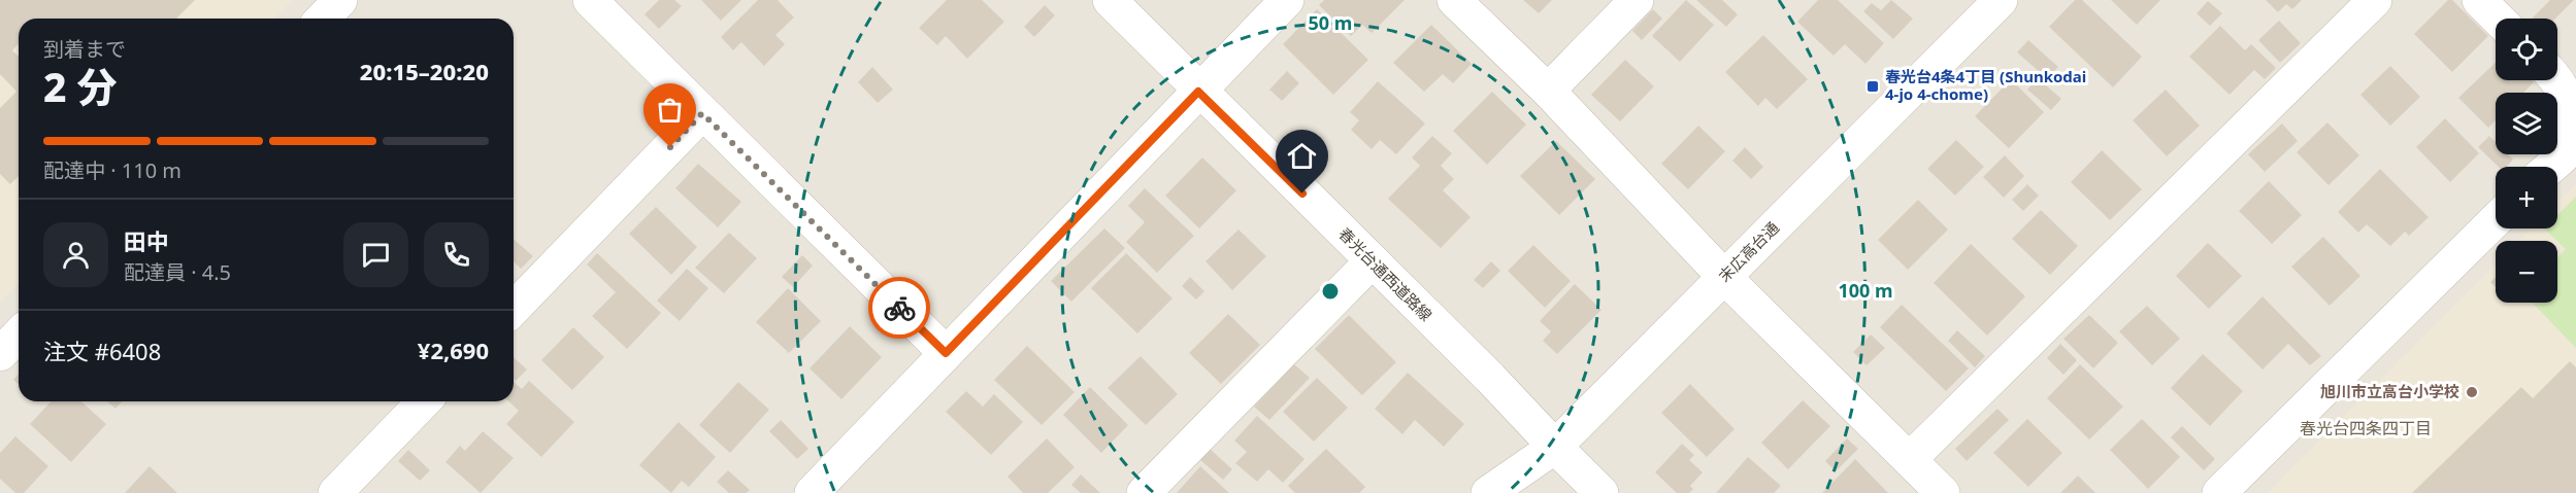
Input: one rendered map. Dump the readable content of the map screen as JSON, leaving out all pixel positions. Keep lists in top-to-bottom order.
{
  "streets": {
    "street": ["末広高台通", "春光台通西道路線"]
  },
  "crossings": [
    ["末広高台通", "春光台通西道路線"]
  ],
  "districts": ["春光台四条四丁目"],
  "places": {
    "transit": ["春光台4条4丁目 (Shunkodai 4-jo 4-chome)"],
    "other": ["旭川市立高台小学校"]
  },
  "page": {
    "map_buttons": ["+", "−"],
    "heading": ["2 分", "到着まで", "20:15–20:20"],
    "panel": [
      "田中",
      "配達員 · 4.5",
      "注文 #6408",
      "¥2,690"
    ],
    "bar": "配達中 · 110 m"
  },
  "rings": ["50 m", "100 m"]
}
